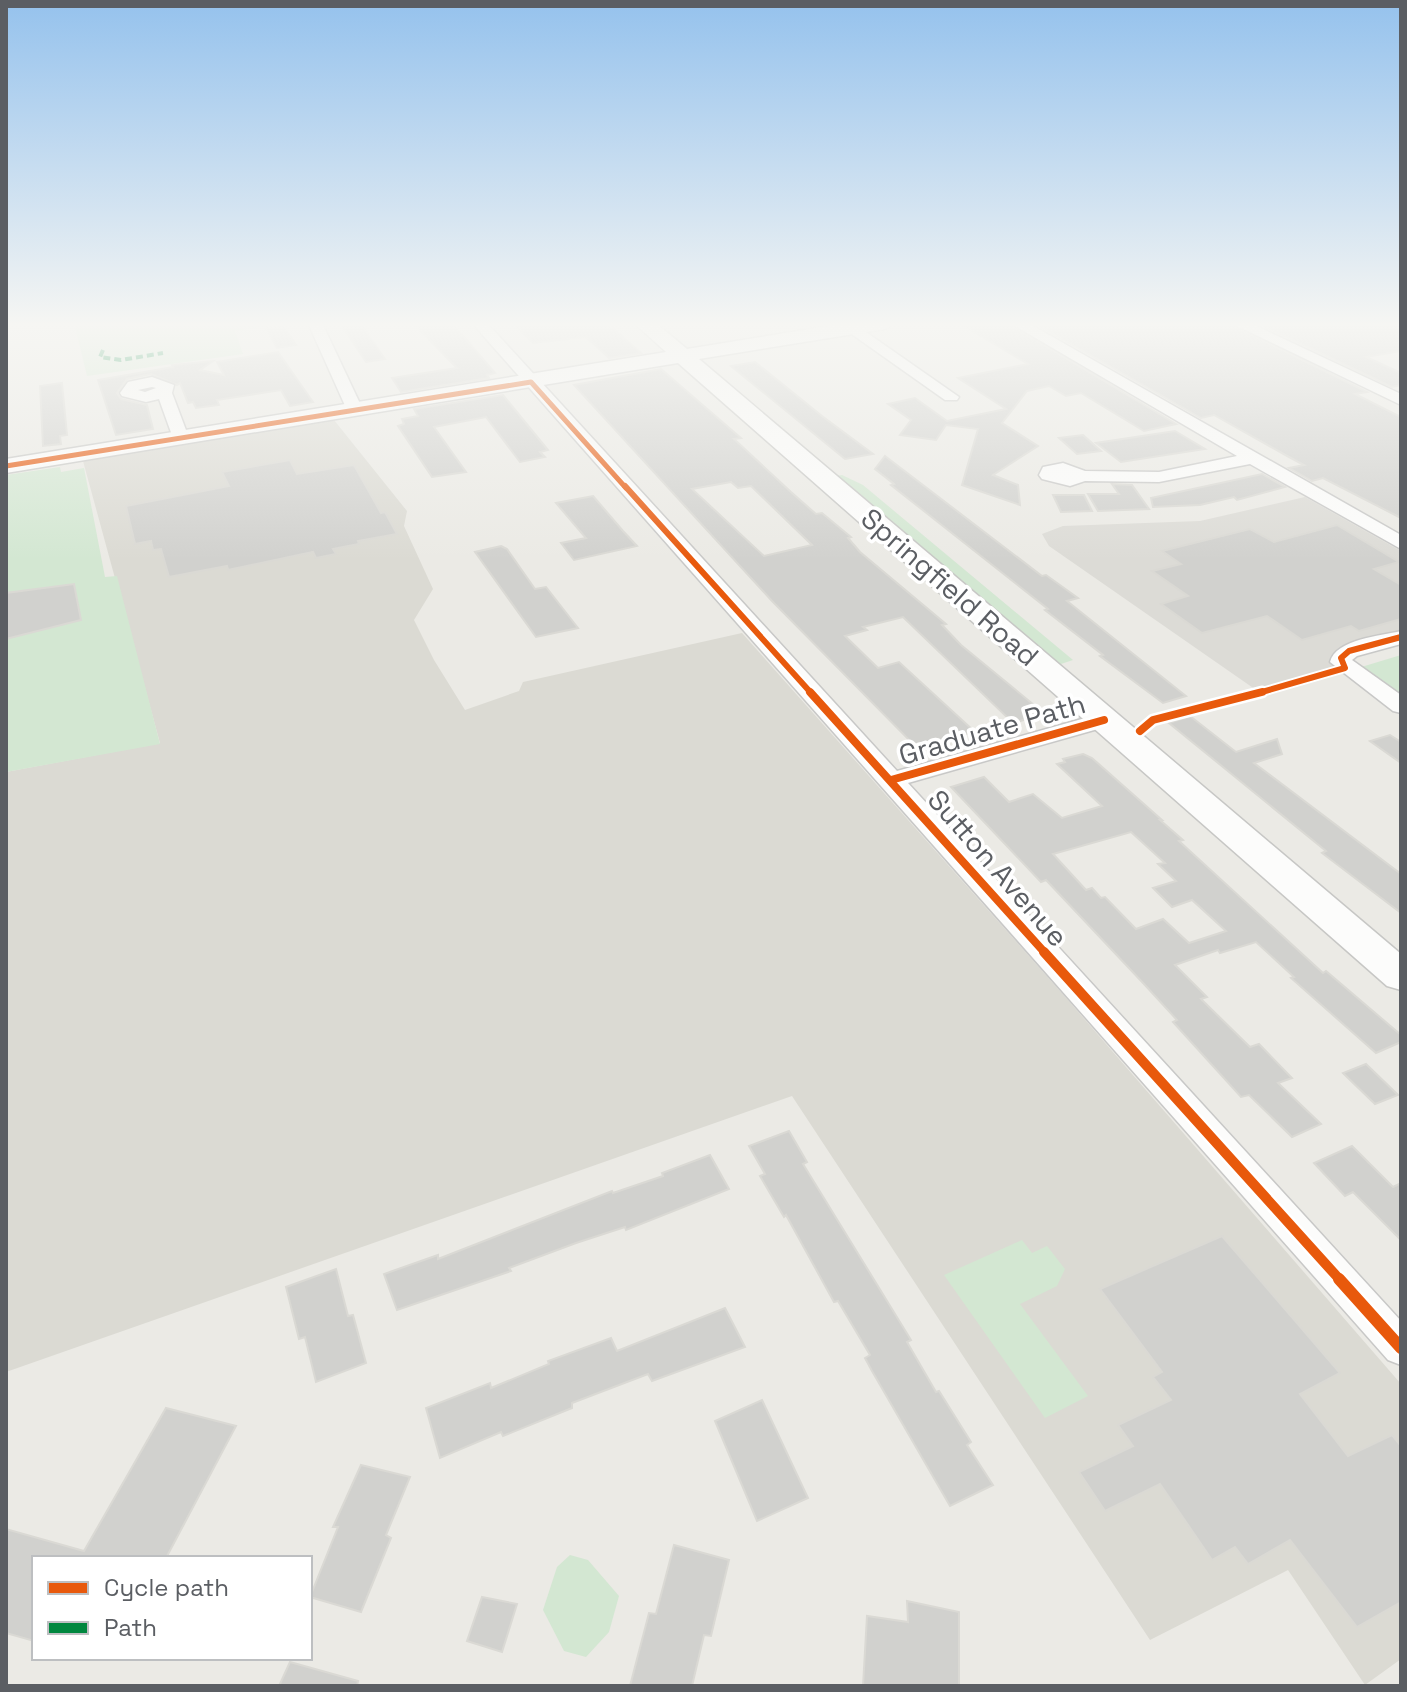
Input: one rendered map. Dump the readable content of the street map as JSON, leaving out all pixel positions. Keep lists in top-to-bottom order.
{
  "streets": {
    "street": ["Springfield Road", "Graduate Path", "Sutton Avenue"]
  },
  "crossings": [
    ["Springfield Road", "Graduate Path"],
    ["Graduate Path", "Sutton Avenue"]
  ],
  "legend": ["Cycle path", "Path"]
}
